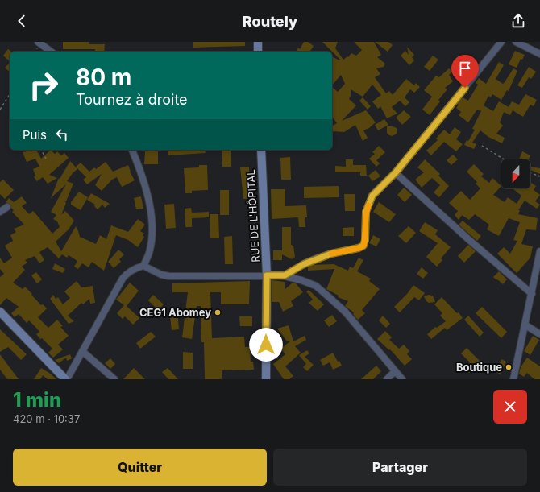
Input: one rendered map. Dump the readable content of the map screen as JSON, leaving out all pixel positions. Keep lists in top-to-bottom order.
{
  "streets": {
    "street": ["RUE DE L'HÔPITAL"]
  },
  "places": ["CEG1 Abomey", "Boutique"],
  "north": "bottom",
  "page": {
    "header": "Routely",
    "turn": ["80 m", "Tournez à droite"],
    "then": "Puis",
    "heading": ["1 min", "420 m · 10:37"],
    "buttons": ["Quitter", "Partager"]
  }
}
